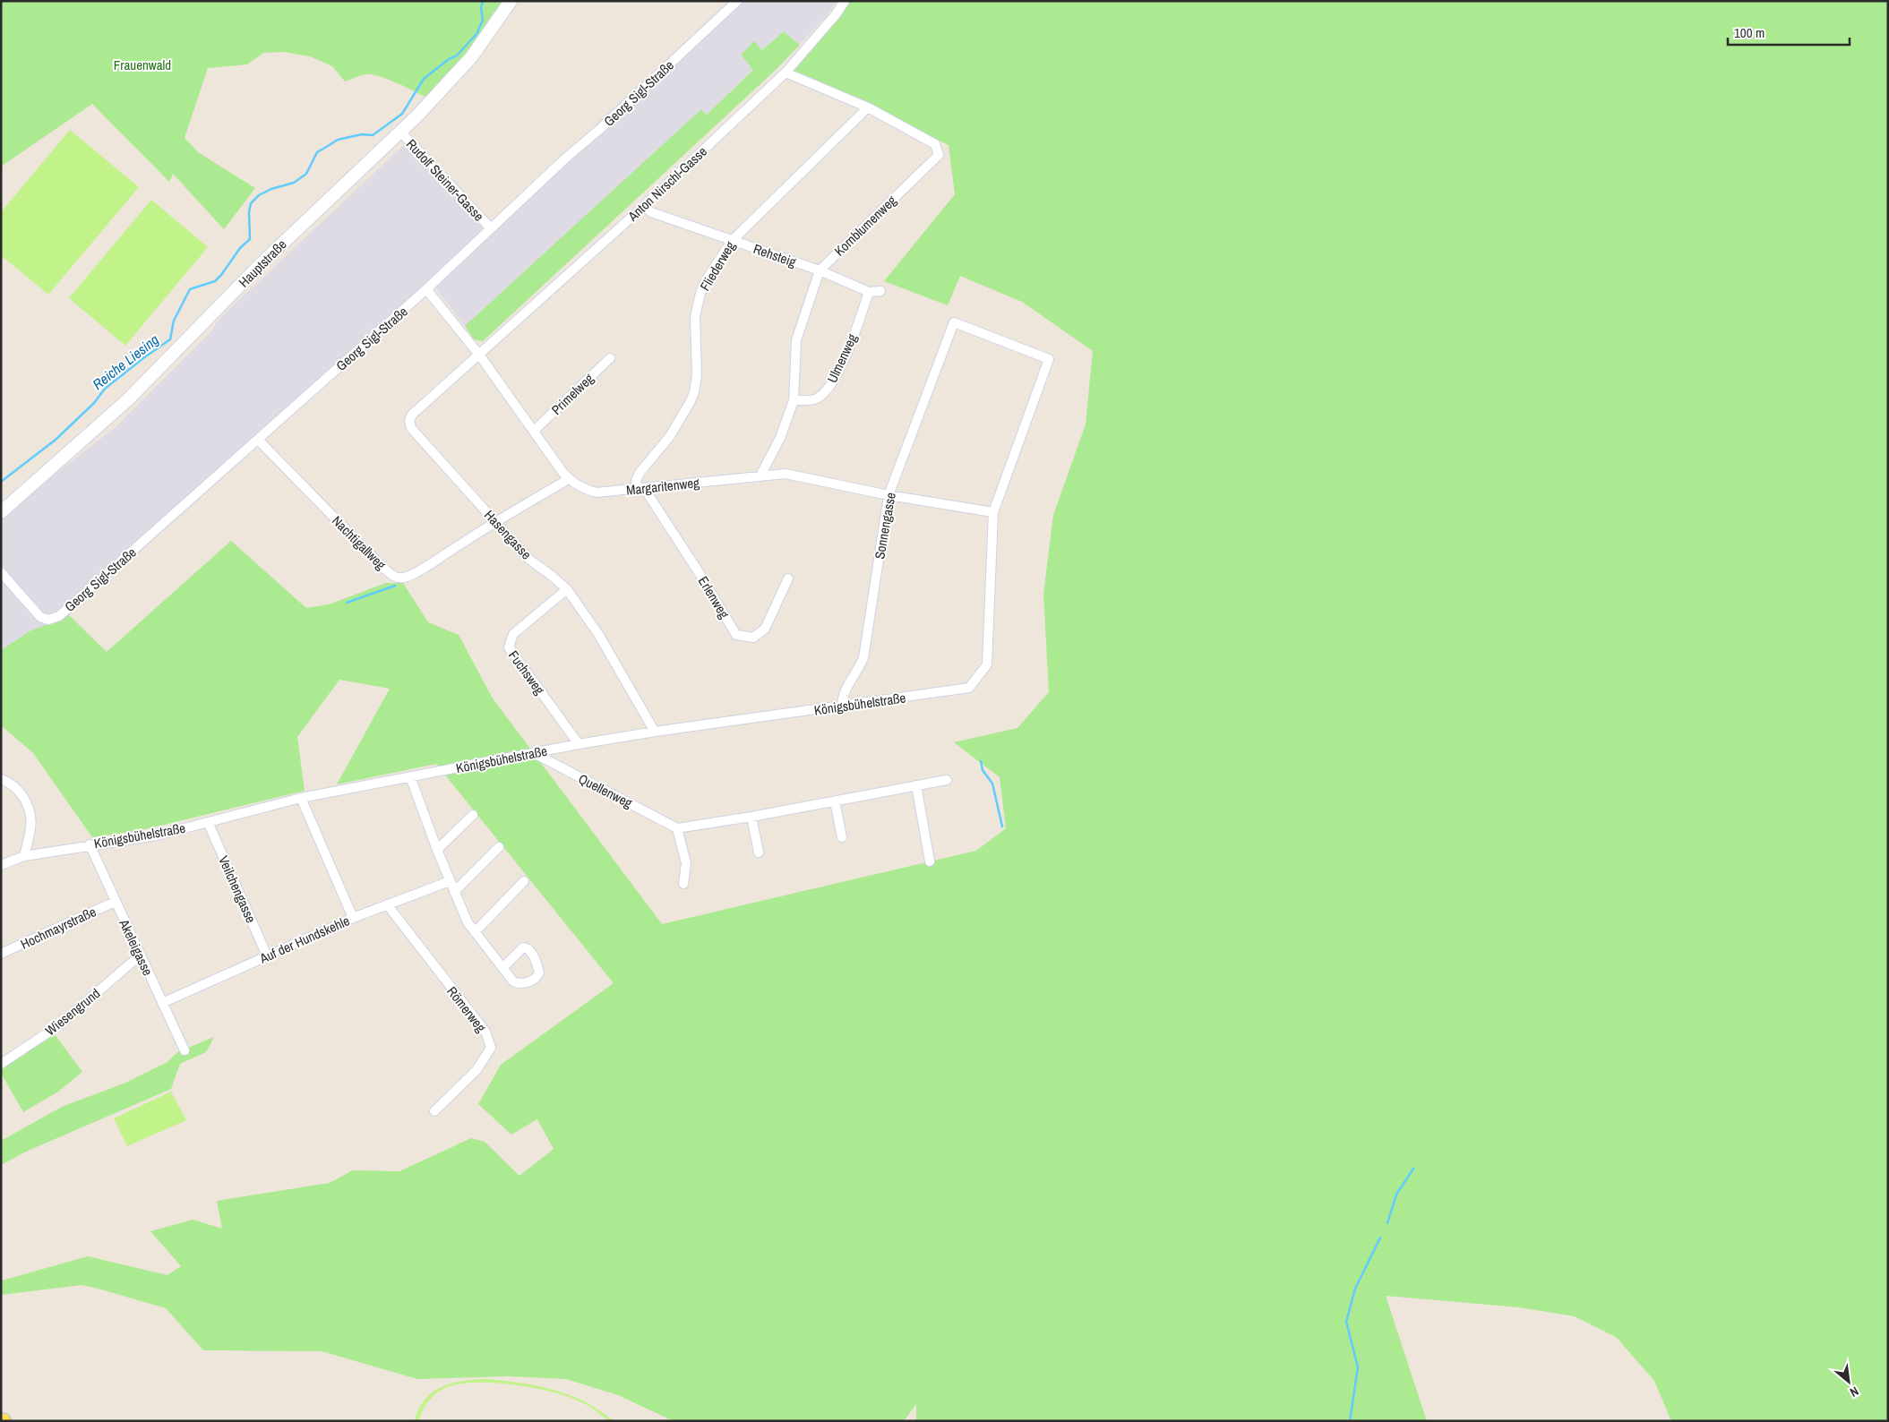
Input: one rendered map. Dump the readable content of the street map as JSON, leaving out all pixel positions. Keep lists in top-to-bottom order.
{
  "streets": {
    "main road": ["Hauptstraße"],
    "street": [
      "Georg Sigl-Straße",
      "Rudolf Steiner-Gasse",
      "Anton Nirschl-Gasse",
      "Kornblumenweg",
      "Rehsteig",
      "Fliederweg",
      "Ulmenweg",
      "Primelweg",
      "Margaritenweg",
      "Sonnengasse",
      "Hasengasse",
      "Nachtigallweg",
      "Erlenweg",
      "Fuchsweg",
      "Königsbühelstraße",
      "Quellenweg",
      "Veilchengasse",
      "Hochmayrstraße",
      "Auf der Hundskehle",
      "Akeleigasse",
      "Römerweg",
      "Wiesengrund"
    ]
  },
  "crossings": [
    ["Georg Sigl-Straße", "Rudolf Steiner-Gasse"],
    ["Georg Sigl-Straße", "Margaritenweg"],
    ["Georg Sigl-Straße", "Nachtigallweg"],
    ["Rudolf Steiner-Gasse", "Hauptstraße"],
    ["Anton Nirschl-Gasse", "Kornblumenweg"],
    ["Anton Nirschl-Gasse", "Rehsteig"],
    ["Anton Nirschl-Gasse", "Margaritenweg"],
    ["Anton Nirschl-Gasse", "Hasengasse"],
    ["Kornblumenweg", "Rehsteig"],
    ["Kornblumenweg", "Fliederweg"],
    ["Kornblumenweg", "Ulmenweg"],
    ["Kornblumenweg", "Margaritenweg"],
    ["Rehsteig", "Fliederweg"],
    ["Rehsteig", "Ulmenweg"],
    ["Fliederweg", "Margaritenweg"],
    ["Fliederweg", "Erlenweg"],
    ["Primelweg", "Margaritenweg"],
    ["Margaritenweg", "Sonnengasse"],
    ["Margaritenweg", "Hasengasse"],
    ["Margaritenweg", "Nachtigallweg"],
    ["Margaritenweg", "Erlenweg"],
    ["Margaritenweg", "Königsbühelstraße"],
    ["Sonnengasse", "Königsbühelstraße"],
    ["Hasengasse", "Nachtigallweg"],
    ["Hasengasse", "Fuchsweg"],
    ["Hasengasse", "Königsbühelstraße"],
    ["Fuchsweg", "Königsbühelstraße"],
    ["Königsbühelstraße", "Quellenweg"],
    ["Königsbühelstraße", "Veilchengasse"],
    ["Königsbühelstraße", "Akeleigasse"],
    ["Veilchengasse", "Auf der Hundskehle"],
    ["Hochmayrstraße", "Akeleigasse"],
    ["Auf der Hundskehle", "Akeleigasse"],
    ["Auf der Hundskehle", "Römerweg"],
    ["Akeleigasse", "Wiesengrund"]
  ],
  "water": ["Reiche Liesing"],
  "parks": ["Frauenwald"],
  "scale_bar": "100 m",
  "north": "bottom right"
}
